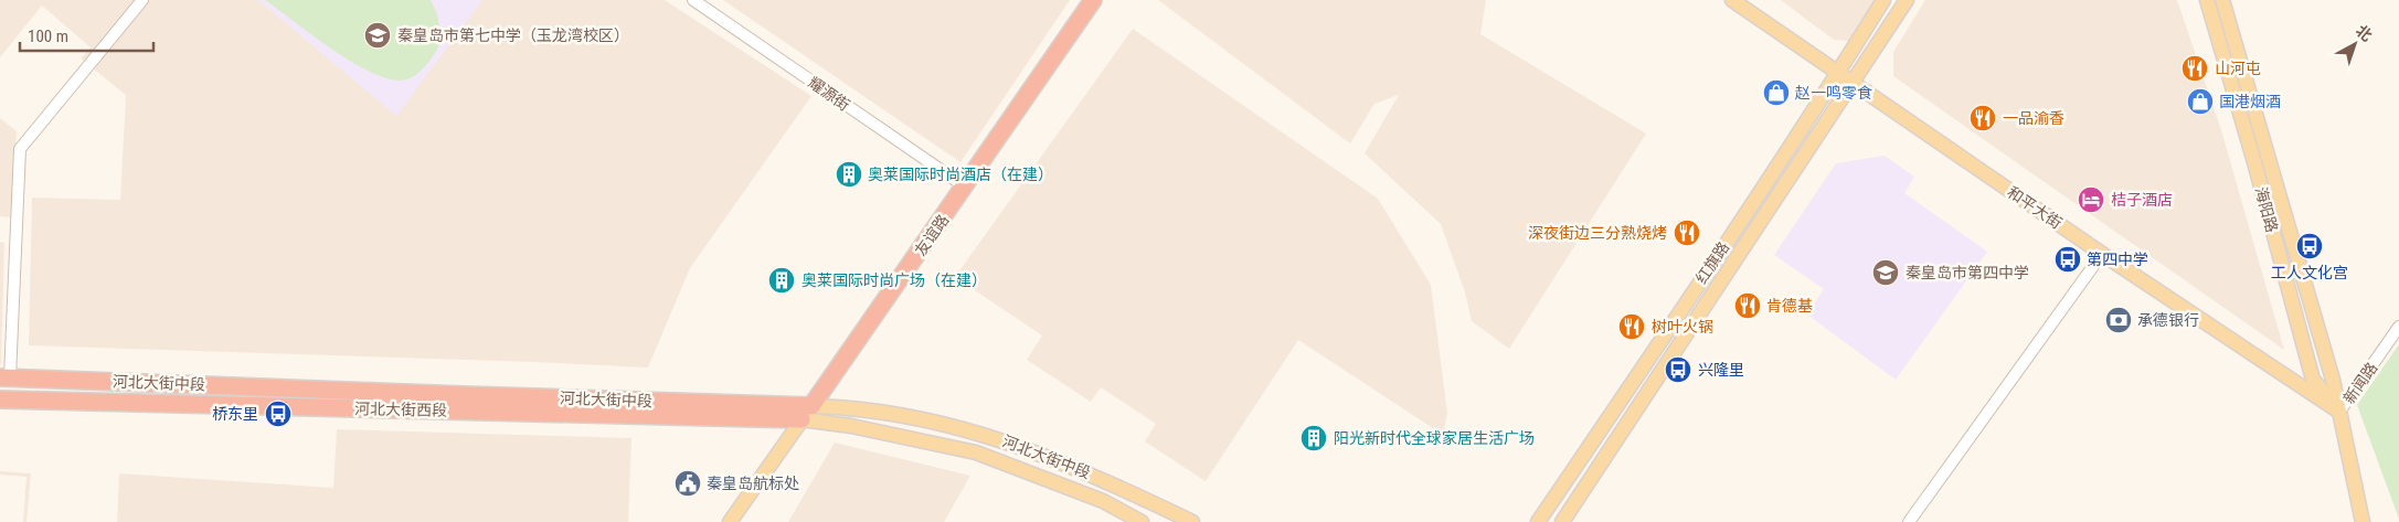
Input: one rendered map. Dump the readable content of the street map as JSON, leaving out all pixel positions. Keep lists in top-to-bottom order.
{
  "streets": {
    "highway": ["友谊路", "河北大街中段", "河北大街西段"],
    "main road": ["和平大街", "海阳路", "红旗路"],
    "street": ["耀源街", "新闻路"]
  },
  "crossings": [
    ["耀源街", "友谊路"],
    ["和平大街", "海阳路"],
    ["和平大街", "红旗路"],
    ["和平大街", "新闻路"],
    ["海阳路", "新闻路"],
    ["友谊路", "河北大街中段"],
    ["友谊路", "河北大街西段"]
  ],
  "places": {
    "school or university": ["秦皇岛市第七中学（玉龙湾校区）", "秦皇岛市第四中学"],
    "restaurant": [
      "山河屯",
      "一品渝香",
      "深夜街边三分熟烧烤",
      "肯德基",
      "树叶火锅"
    ],
    "shop": ["赵一鸣零食", "国港烟酒"],
    "building": ["奥莱国际时尚酒店（在建）", "奥莱国际时尚广场（在建）", "阳光新时代全球家居生活广场"],
    "hotel": ["桔子酒店"],
    "bus stop": [
      "工人文化宫",
      "第四中学",
      "兴隆里",
      "桥东里"
    ],
    "bank": ["承德银行"],
    "public building": ["秦皇岛航标处"]
  },
  "scale_bar": "100 m",
  "north": "top right"
}
